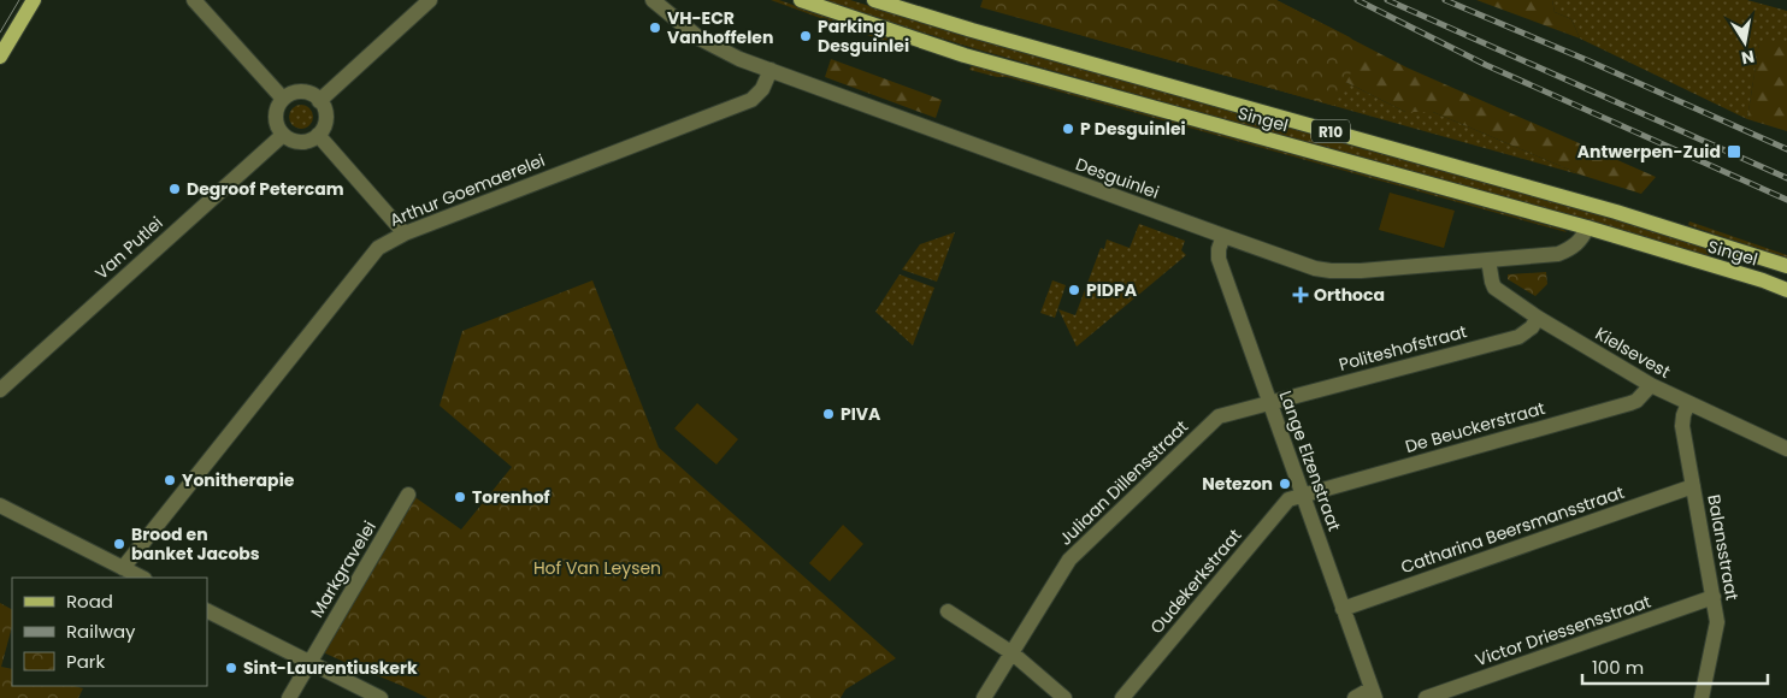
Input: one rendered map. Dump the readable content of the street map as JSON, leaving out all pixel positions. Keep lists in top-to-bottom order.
{
  "streets": {
    "main road": ["Singel", "R10"],
    "street": [
      "Desguinlei",
      "Arthur Goemaerelei",
      "Van Putlei",
      "Politeshofstraat",
      "Kielsevest",
      "De Beuckerstraat",
      "Lange Elzenstraat",
      "Juliaan Dillensstraat",
      "Catharina Beersmansstraat",
      "Balansstraat",
      "Markgravelei",
      "Oudekerkstraat",
      "Victor Driessensstraat"
    ]
  },
  "crossings": [
    ["Singel", "Desguinlei"],
    ["Desguinlei", "Arthur Goemaerelei"],
    ["Desguinlei", "Kielsevest"],
    ["Desguinlei", "Lange Elzenstraat"],
    ["Politeshofstraat", "Kielsevest"],
    ["Politeshofstraat", "Lange Elzenstraat"],
    ["Politeshofstraat", "Juliaan Dillensstraat"],
    ["Kielsevest", "De Beuckerstraat"],
    ["Kielsevest", "Balansstraat"],
    ["De Beuckerstraat", "Lange Elzenstraat"],
    ["De Beuckerstraat", "Oudekerkstraat"],
    ["Lange Elzenstraat", "Juliaan Dillensstraat"],
    ["Lange Elzenstraat", "Catharina Beersmansstraat"],
    ["Lange Elzenstraat", "Oudekerkstraat"],
    ["Catharina Beersmansstraat", "Balansstraat"],
    ["Balansstraat", "Victor Driessensstraat"]
  ],
  "parks": ["Hof Van Leysen"],
  "places": {
    "other": [
      "VH-ECR Vanhoffelen",
      "Parking Desguinlei",
      "P Desguinlei",
      "Degroof Petercam",
      "PIDPA",
      "PIVA",
      "Yonitherapie",
      "Netezon",
      "Torenhof",
      "Brood en banket Jacobs",
      "Sint-Laurentiuskerk"
    ],
    "transit": ["Antwerpen-Zuid"],
    "health": ["Orthoca"]
  },
  "legend": ["Road", "Railway", "Park"],
  "scale_bar": "100 m",
  "north": "bottom"
}
